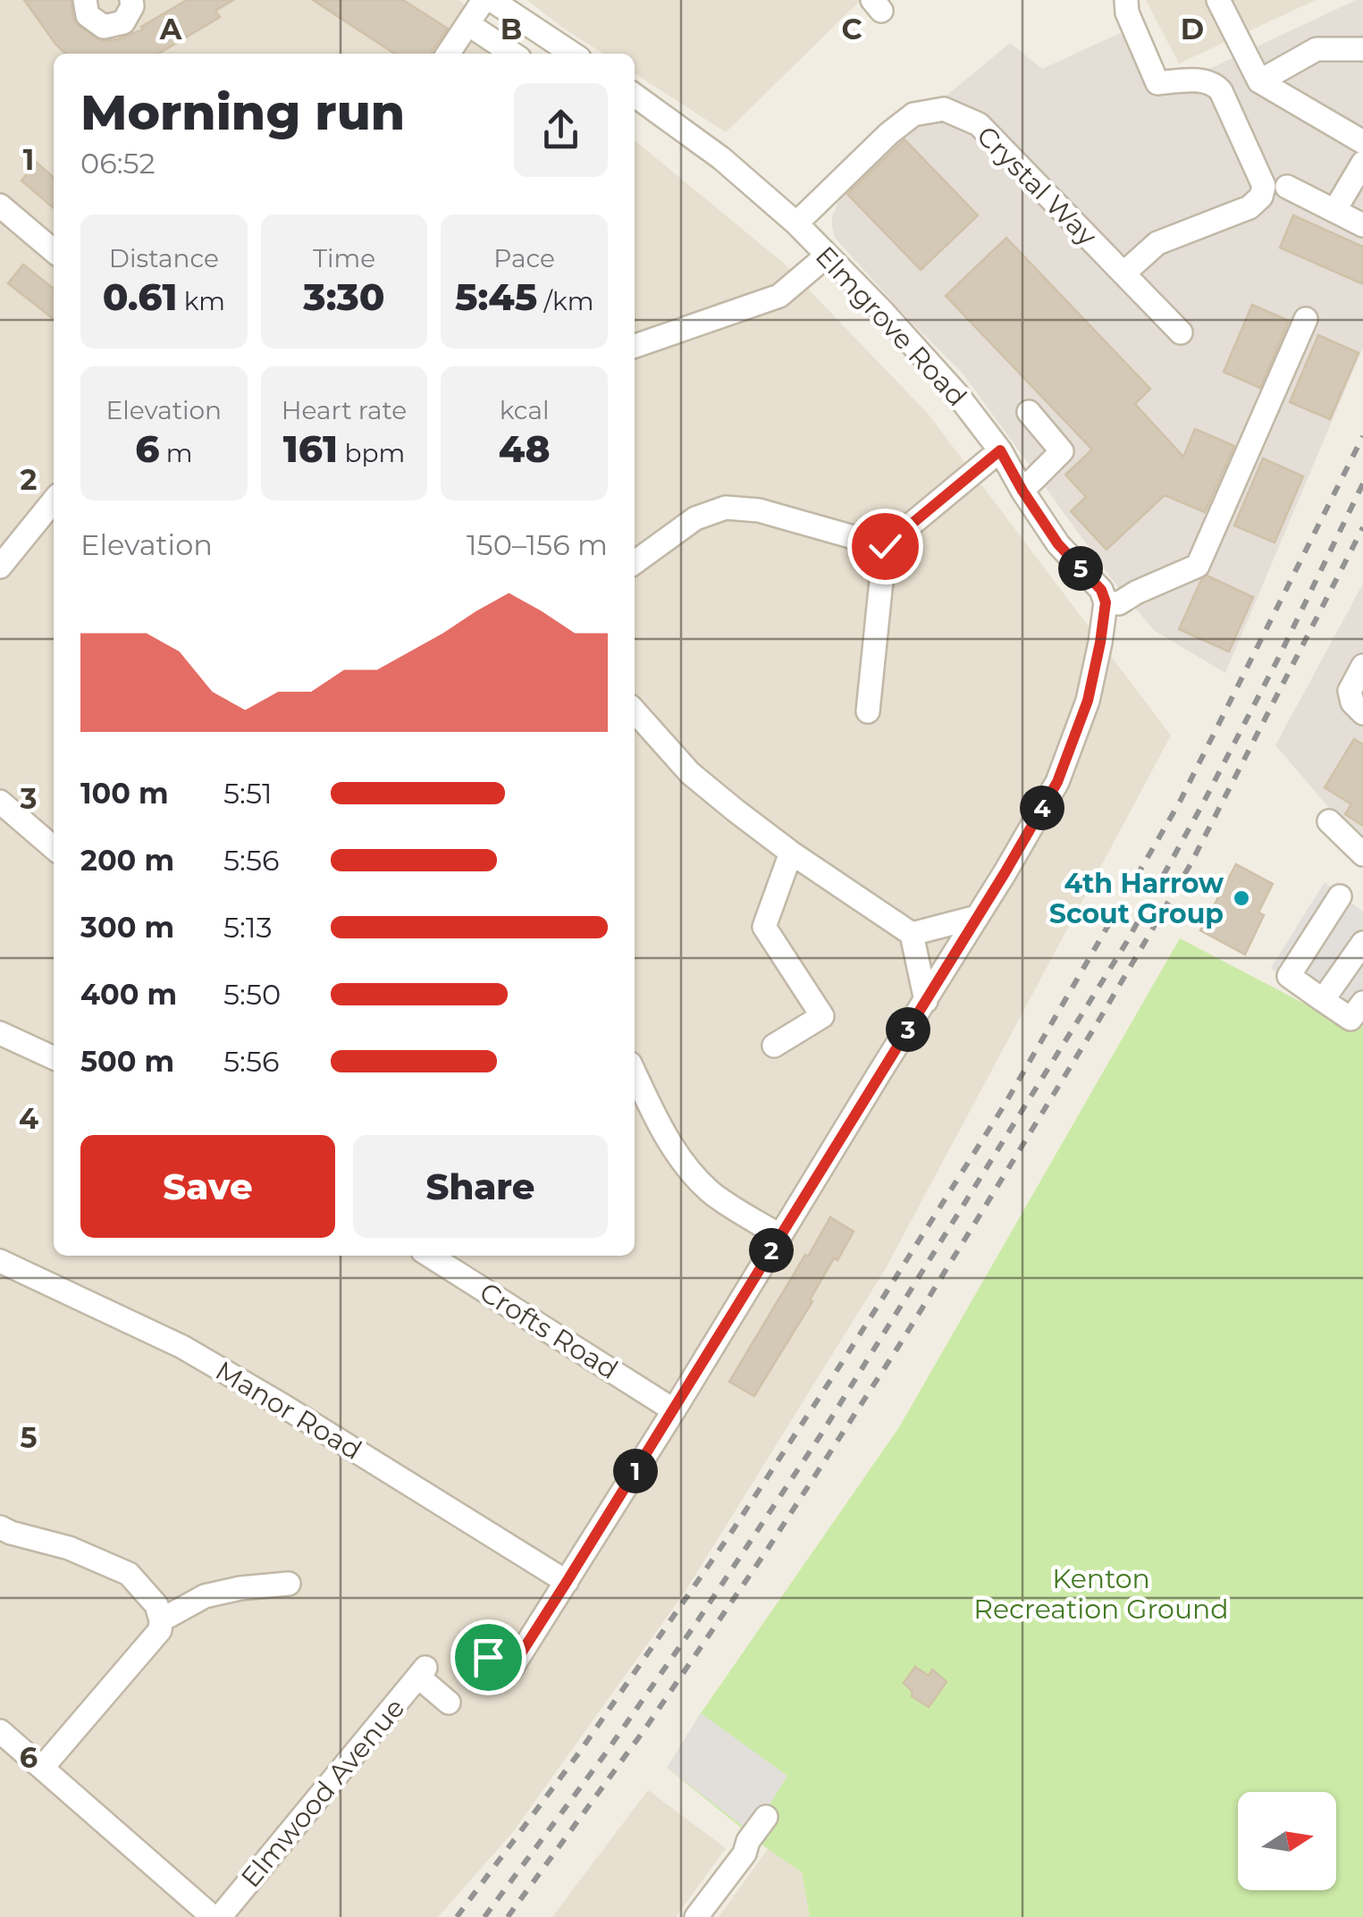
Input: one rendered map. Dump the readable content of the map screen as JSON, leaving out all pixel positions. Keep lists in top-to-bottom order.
{
  "streets": {
    "street": [
      "Crystal Way",
      "Elmgrove Road",
      "Crofts Road",
      "Manor Road",
      "Elmwood Avenue"
    ]
  },
  "crossings": [
    ["Crystal Way", "Elmgrove Road"]
  ],
  "parks": ["Kenton Recreation Ground"],
  "places": ["4th Harrow Scout Group"],
  "north": "right",
  "page": {
    "heading": ["Morning run", "06:52"],
    "stats": [
      ["Distance", "0.61 km"],
      ["Time", "3:30"],
      ["Pace", "5:45 /km"],
      ["Elevation", "6 m"],
      ["Heart rate", "161 bpm"],
      ["kcal", "48"]
    ],
    "chart": ["Elevation", "150–156 m"],
    "pins": [
      "5",
      "4",
      "3",
      "2",
      "1"
    ],
    "list": [
      {
        "name": "100 m",
        "note": "5:51"
      },
      {
        "name": "200 m",
        "note": "5:56"
      },
      {
        "name": "300 m",
        "note": "5:13"
      },
      {
        "name": "400 m",
        "note": "5:50"
      },
      {
        "name": "500 m",
        "note": "5:56"
      }
    ],
    "buttons": ["Save", "Share"]
  },
  "grid": {
    "columns": [
      "A",
      "B",
      "C",
      "D"
    ],
    "rows": [
      "1",
      "2",
      "3",
      "4",
      "5",
      "6"
    ]
  }
}
